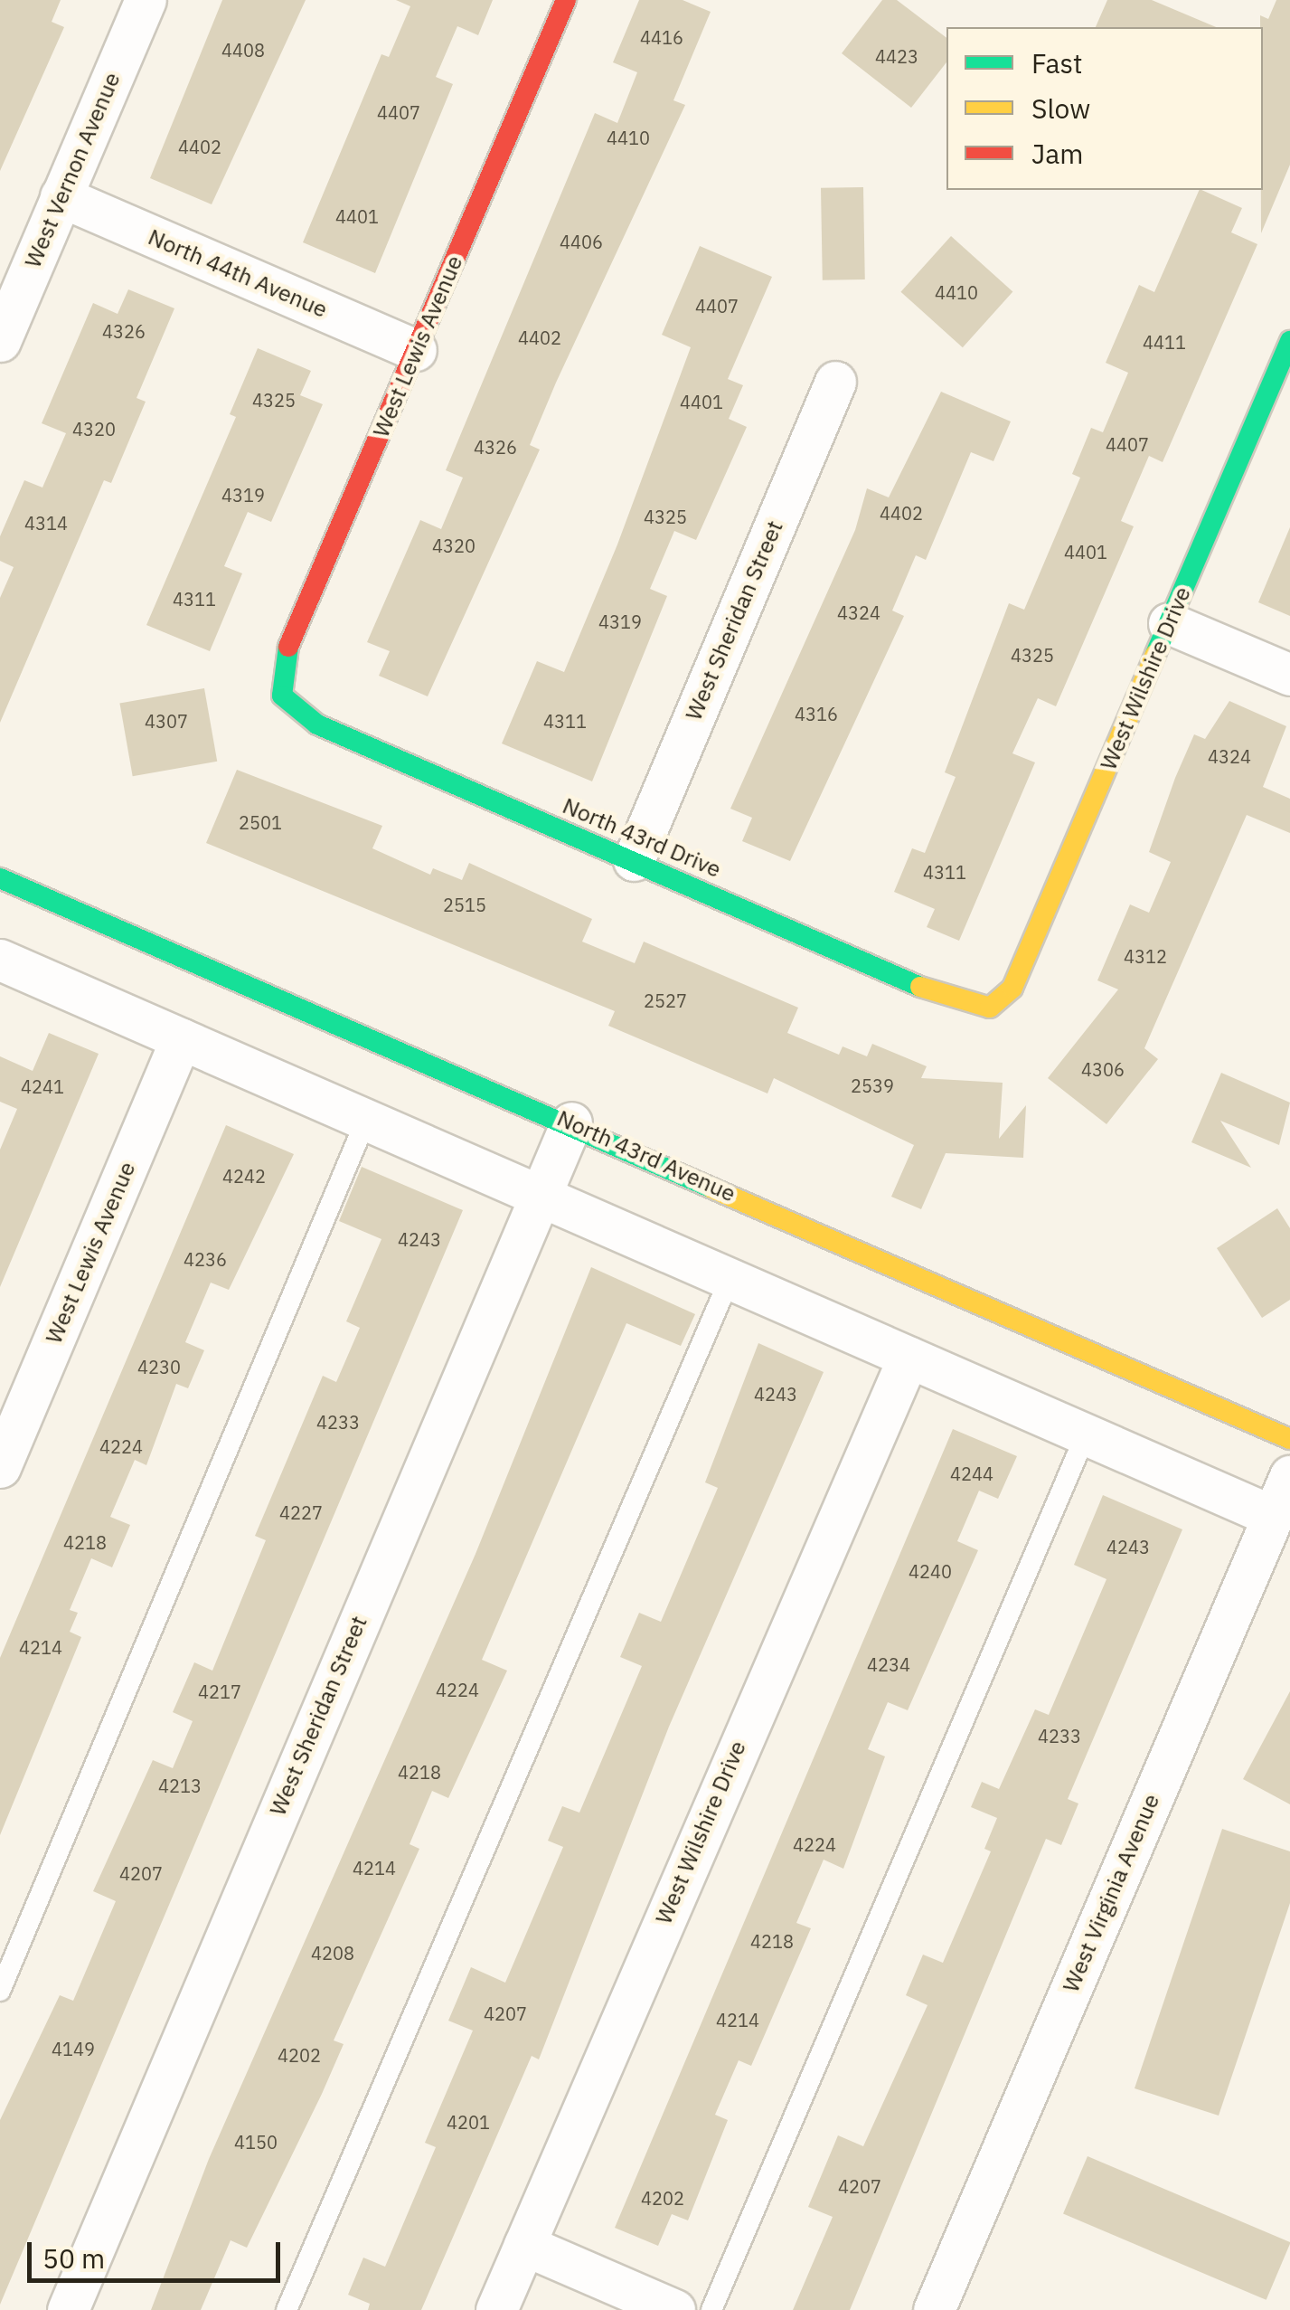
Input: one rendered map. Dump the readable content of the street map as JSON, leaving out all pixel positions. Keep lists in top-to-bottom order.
{
  "streets": {
    "street": [
      "West Vernon Avenue",
      "North 44th Avenue",
      "West Lewis Avenue",
      "West Sheridan Street",
      "West Wilshire Drive",
      "North 43rd Drive",
      "North 43rd Avenue",
      "West Virginia Avenue"
    ]
  },
  "crossings": [
    ["West Vernon Avenue", "North 44th Avenue"],
    ["North 44th Avenue", "West Lewis Avenue"],
    ["West Lewis Avenue", "North 43rd Drive"],
    ["West Sheridan Street", "North 43rd Drive"],
    ["West Sheridan Street", "North 43rd Avenue"],
    ["West Wilshire Drive", "North 43rd Drive"]
  ],
  "house_numbers": [
    "4416",
    "4408",
    "4423",
    "4407",
    "4410",
    "4402",
    "4401",
    "4406",
    "4410",
    "4407",
    "4326",
    "4402",
    "4411",
    "4325",
    "4401",
    "4320",
    "4407",
    "4326",
    "4319",
    "4402",
    "4325",
    "4314",
    "4320",
    "4401",
    "4311",
    "4324",
    "4319",
    "4325",
    "4316",
    "4307",
    "4311",
    "4324",
    "2501",
    "4311",
    "2515",
    "4312",
    "2527",
    "4306",
    "2539",
    "4241",
    "4242",
    "4243",
    "4236",
    "4230",
    "4243",
    "4233",
    "4224",
    "4244",
    "4227",
    "4218",
    "4243",
    "4240",
    "4214",
    "4234",
    "4224",
    "4217",
    "4233",
    "4218",
    "4213",
    "4224",
    "4214",
    "4207",
    "4218",
    "4208",
    "4207",
    "4214",
    "4149",
    "4202",
    "4201",
    "4150",
    "4207",
    "4202"
  ],
  "legend": ["Fast", "Slow", "Jam"],
  "scale_bar": "50 m"
}
